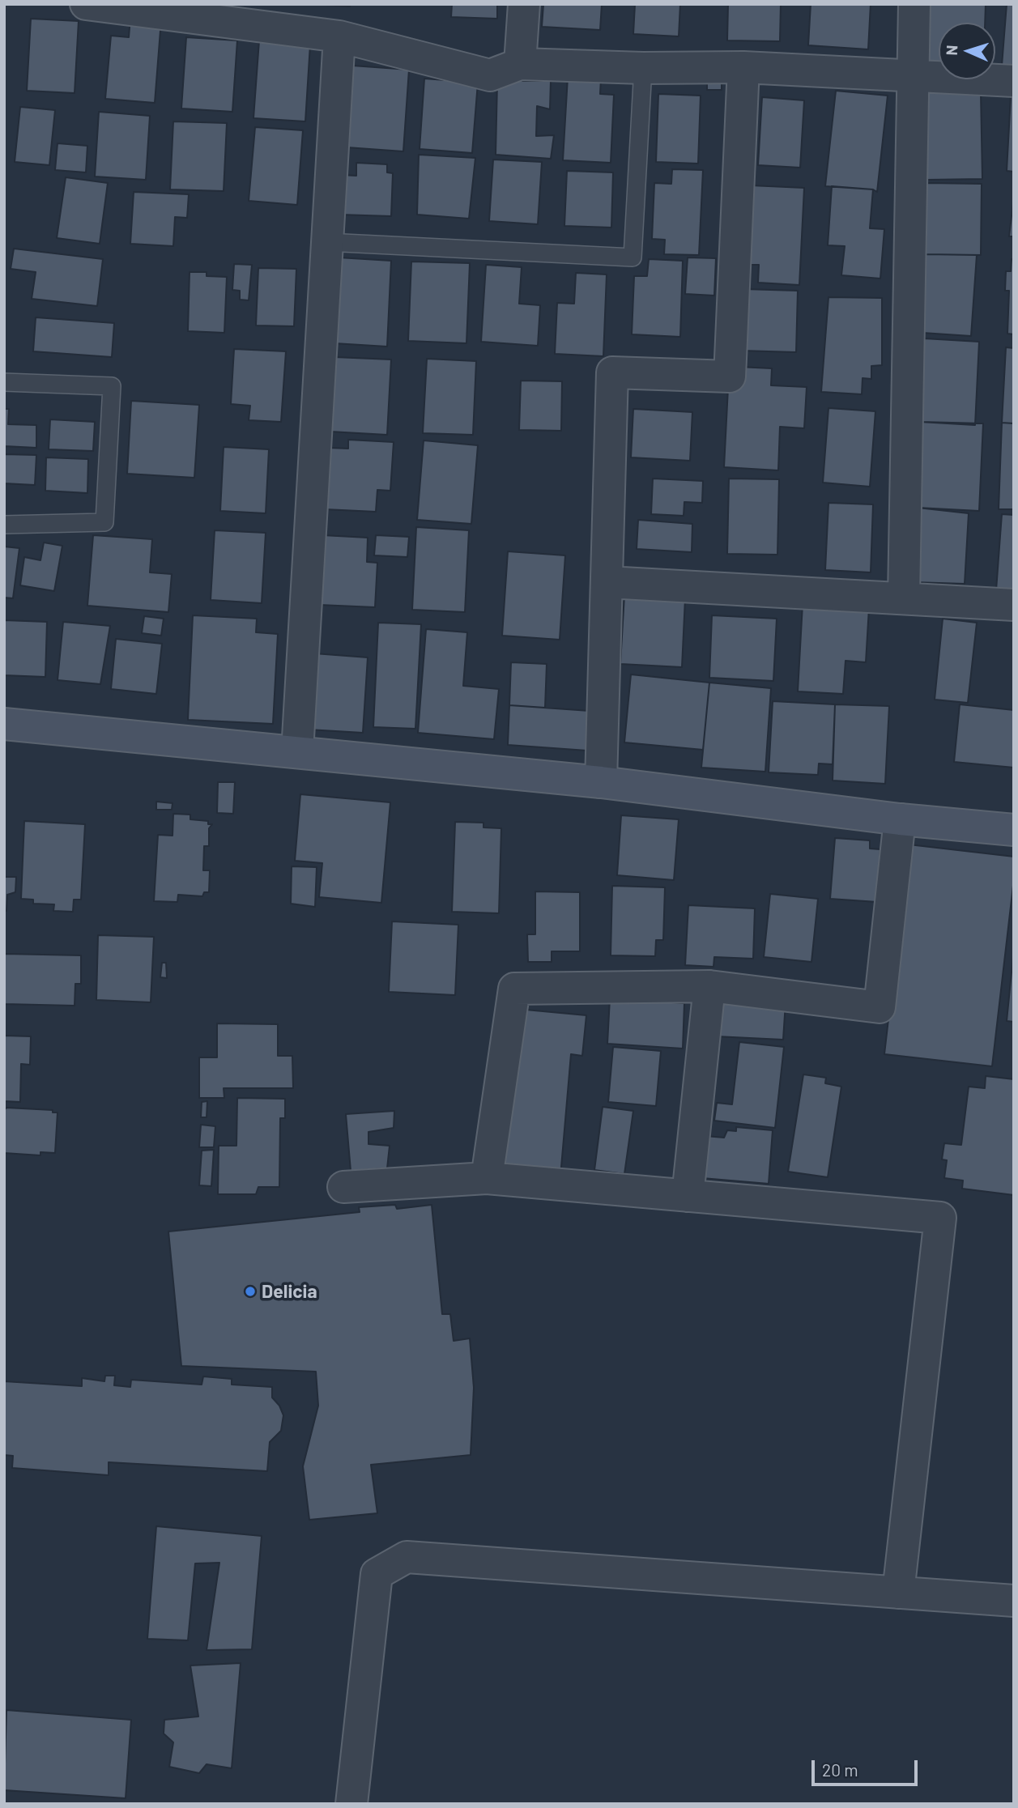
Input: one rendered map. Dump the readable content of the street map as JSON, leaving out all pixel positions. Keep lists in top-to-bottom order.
{
  "places": ["Delicia"],
  "scale_bar": "20 m",
  "north": "left"
}
